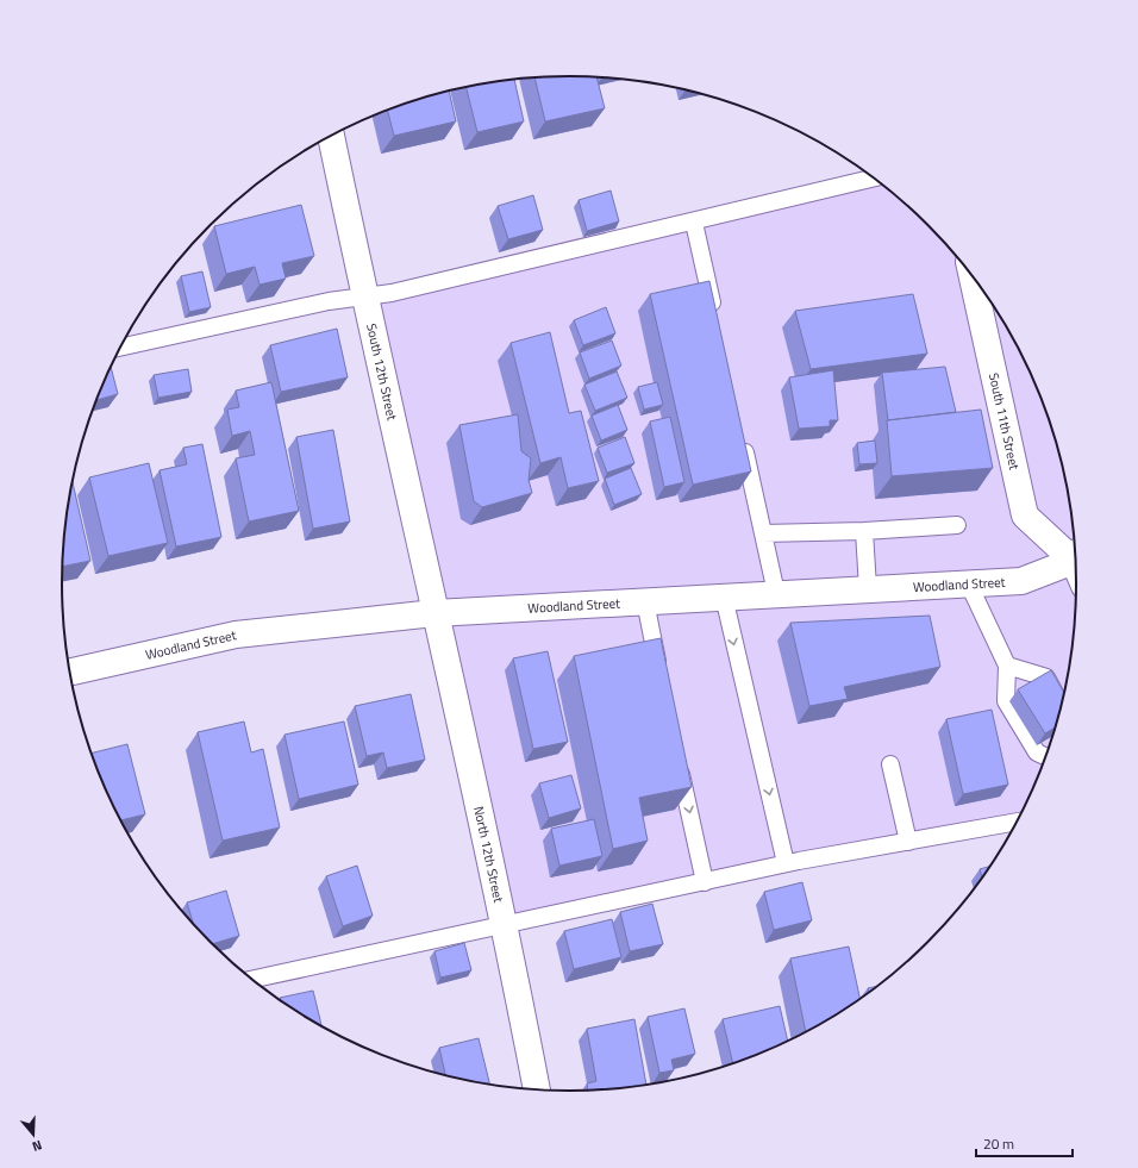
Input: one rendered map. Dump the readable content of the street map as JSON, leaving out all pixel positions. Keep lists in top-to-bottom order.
{
  "streets": {
    "street": [
      "South 12th Street",
      "South 11th Street",
      "Woodland Street",
      "North 12th Street"
    ]
  },
  "crossings": [
    ["South 12th Street", "Woodland Street"],
    ["South 12th Street", "North 12th Street"],
    ["Woodland Street", "North 12th Street"]
  ],
  "scale_bar": "20 m",
  "north": "bottom"
}
